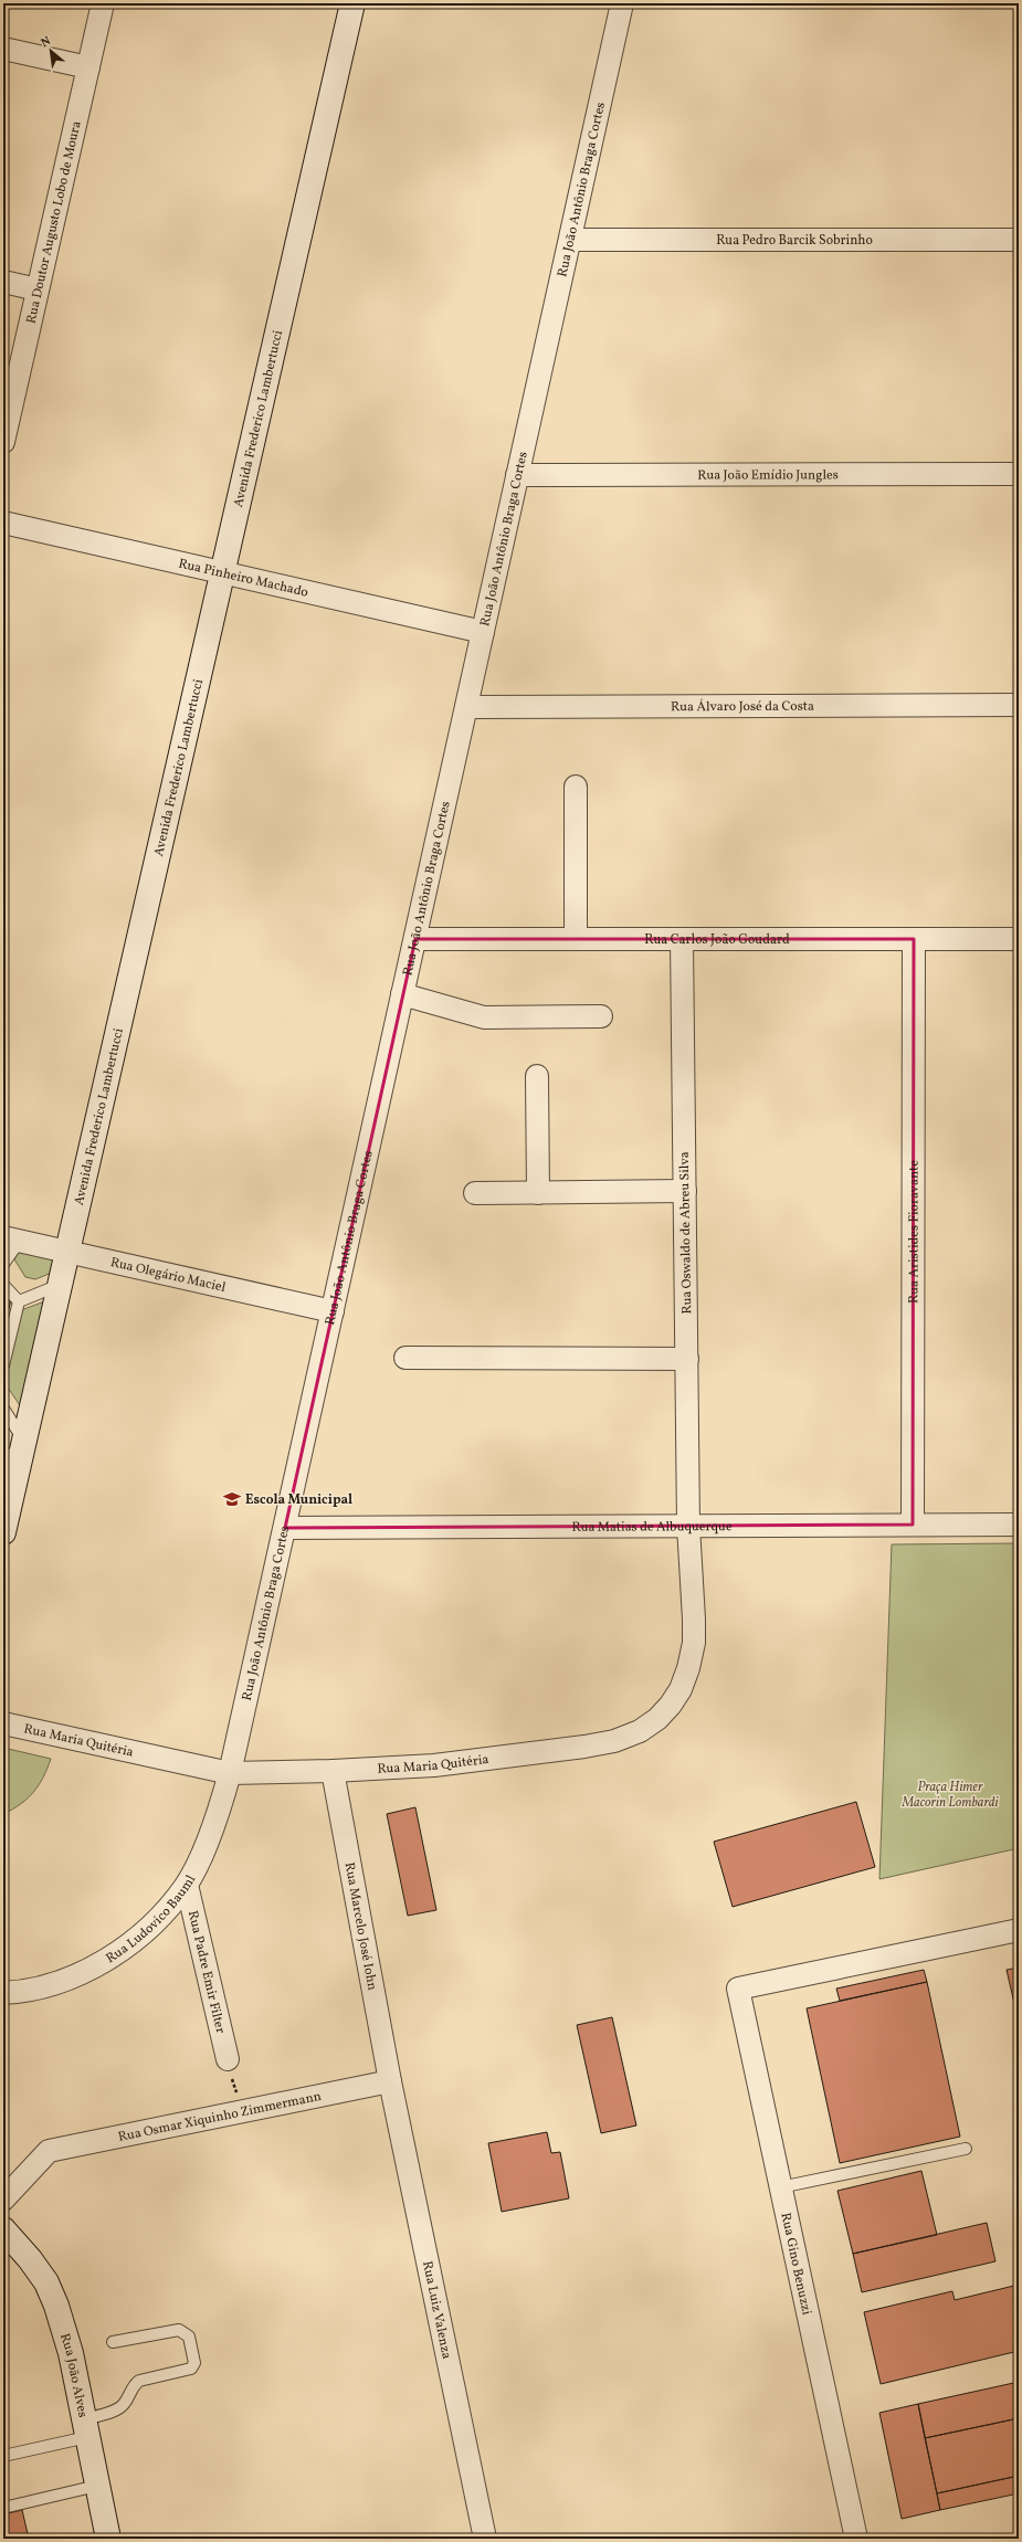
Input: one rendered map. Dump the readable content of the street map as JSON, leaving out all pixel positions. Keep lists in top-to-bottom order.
{
  "streets": {
    "street": [
      "Rua João Antônio Braga Cortes",
      "Rua Doutor Augusto Lobo de Moura",
      "Rua Pedro Barcik Sobrinho",
      "Avenida Frederico Lambertucci",
      "Rua João Emídio Jungles",
      "Rua Pinheiro Machado",
      "Rua Álvaro José da Costa",
      "Rua Carlos João Goudard",
      "Rua Aristides Fioravante",
      "Rua Oswaldo de Abreu Silva",
      "Rua Olegário Maciel",
      "Rua Matias de Albuquerque",
      "Rua Maria Quitéria",
      "Rua Ludovico Bauml",
      "Rua Marcelo José Iohn",
      "Rua Padre Emir Filter",
      "Rua Osmar Xiquinho Zimmermann",
      "Rua Gino Benuzzi",
      "Rua Luiz Valenza",
      "Rua João Alves"
    ]
  },
  "crossings": [
    ["Rua João Antônio Braga Cortes", "Rua Pedro Barcik Sobrinho"],
    ["Rua João Antônio Braga Cortes", "Rua João Emídio Jungles"],
    ["Rua João Antônio Braga Cortes", "Rua Pinheiro Machado"],
    ["Rua João Antônio Braga Cortes", "Rua Álvaro José da Costa"],
    ["Rua João Antônio Braga Cortes", "Rua Carlos João Goudard"],
    ["Rua João Antônio Braga Cortes", "Rua Olegário Maciel"],
    ["Rua João Antônio Braga Cortes", "Rua Matias de Albuquerque"],
    ["Rua João Antônio Braga Cortes", "Rua Maria Quitéria"],
    ["Rua João Antônio Braga Cortes", "Rua Ludovico Bauml"],
    ["Avenida Frederico Lambertucci", "Rua Pinheiro Machado"],
    ["Avenida Frederico Lambertucci", "Rua Olegário Maciel"],
    ["Rua Carlos João Goudard", "Rua Aristides Fioravante"],
    ["Rua Carlos João Goudard", "Rua Oswaldo de Abreu Silva"],
    ["Rua Aristides Fioravante", "Rua Matias de Albuquerque"],
    ["Rua Oswaldo de Abreu Silva", "Rua Matias de Albuquerque"],
    ["Rua Oswaldo de Abreu Silva", "Rua Maria Quitéria"],
    ["Rua Matias de Albuquerque", "Rua Maria Quitéria"],
    ["Rua Maria Quitéria", "Rua Ludovico Bauml"],
    ["Rua Maria Quitéria", "Rua Marcelo José Iohn"],
    ["Rua Ludovico Bauml", "Rua Padre Emir Filter"],
    ["Rua Marcelo José Iohn", "Rua Osmar Xiquinho Zimmermann"],
    ["Rua Marcelo José Iohn", "Rua Luiz Valenza"],
    ["Rua Osmar Xiquinho Zimmermann", "Rua Luiz Valenza"]
  ],
  "parks": ["Praça Himer Macorin Lombardi"],
  "places": {
    "school or university": ["Escola Municipal"]
  },
  "north": "top left"
}
